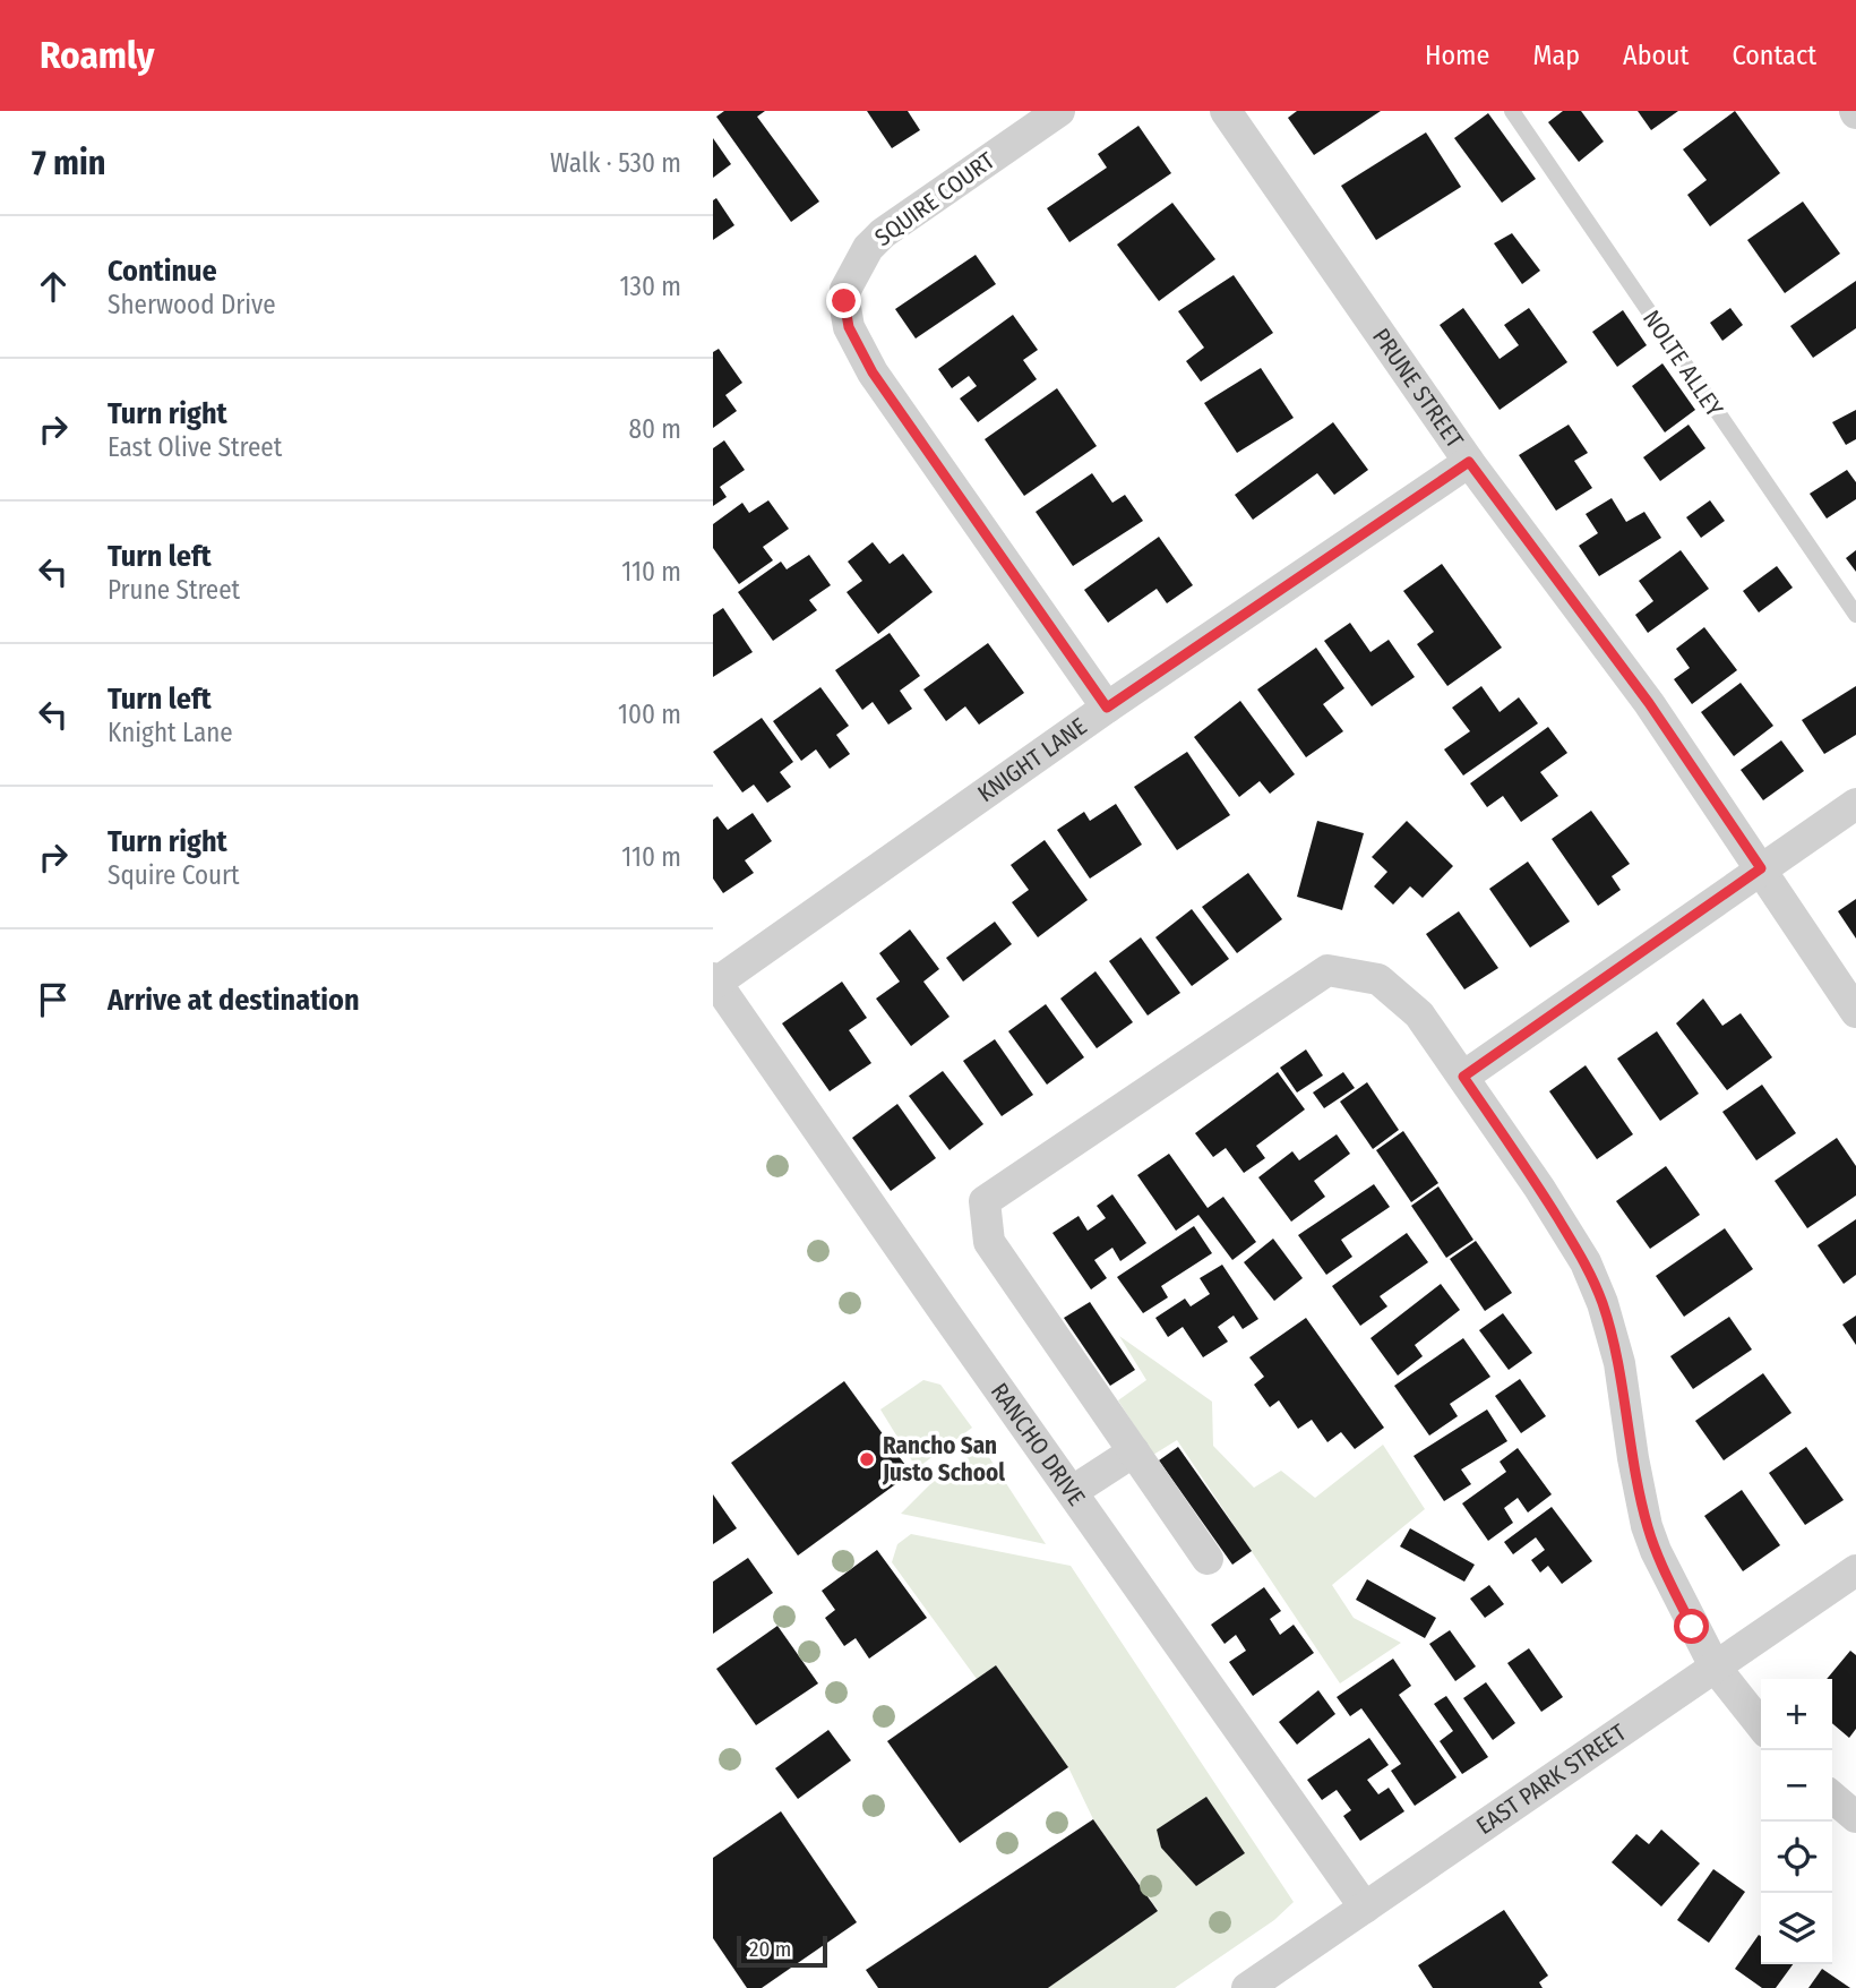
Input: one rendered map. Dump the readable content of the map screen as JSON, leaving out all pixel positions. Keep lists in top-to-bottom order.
{
  "streets": {
    "street": [
      "SQUIRE COURT",
      "PRUNE STREET",
      "KNIGHT LANE",
      "RANCHO DRIVE",
      "EAST PARK STREET"
    ],
    "lane": ["NOLTE ALLEY"]
  },
  "crossings": [
    ["SQUIRE COURT", "KNIGHT LANE"],
    ["PRUNE STREET", "KNIGHT LANE"],
    ["KNIGHT LANE", "RANCHO DRIVE"],
    ["RANCHO DRIVE", "EAST PARK STREET"]
  ],
  "places": ["Rancho San Justo School"],
  "scale_bar": "20 m",
  "page": {
    "header": "Roamly",
    "nav": [
      "Home",
      "Map",
      "About",
      "Contact"
    ],
    "heading": ["7 min", "Walk · 530 m"],
    "list": [
      ["Continue", "Sherwood Drive", "130 m"],
      ["Turn right", "East Olive Street", "80 m"],
      ["Turn left", "Prune Street", "110 m"],
      ["Turn left", "Knight Lane", "100 m"],
      ["Turn right", "Squire Court", "110 m"],
      "Arrive at destination"
    ],
    "map_buttons": ["+", "−"],
    "scale": "20 m"
  }
}
